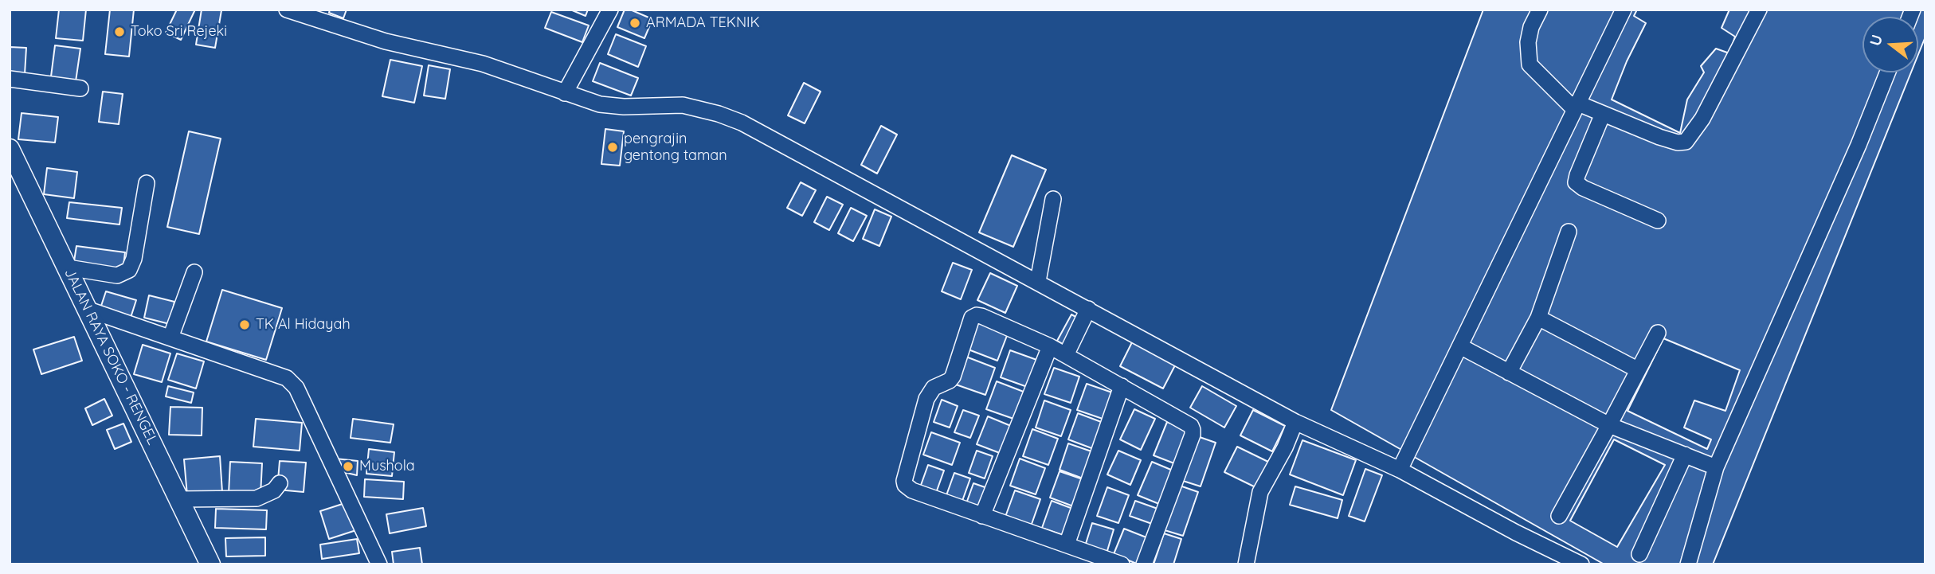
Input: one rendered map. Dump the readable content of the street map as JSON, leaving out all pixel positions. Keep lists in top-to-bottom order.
{
  "streets": {
    "main road": ["JALAN RAYA SOKO - RENGEL"]
  },
  "places": [
    "ARMADA TEKNIK",
    "Toko Sri Rejeki",
    "pengrajin gentong taman",
    "TK Al Hidayah",
    "Mushola"
  ],
  "north": "left"
}
